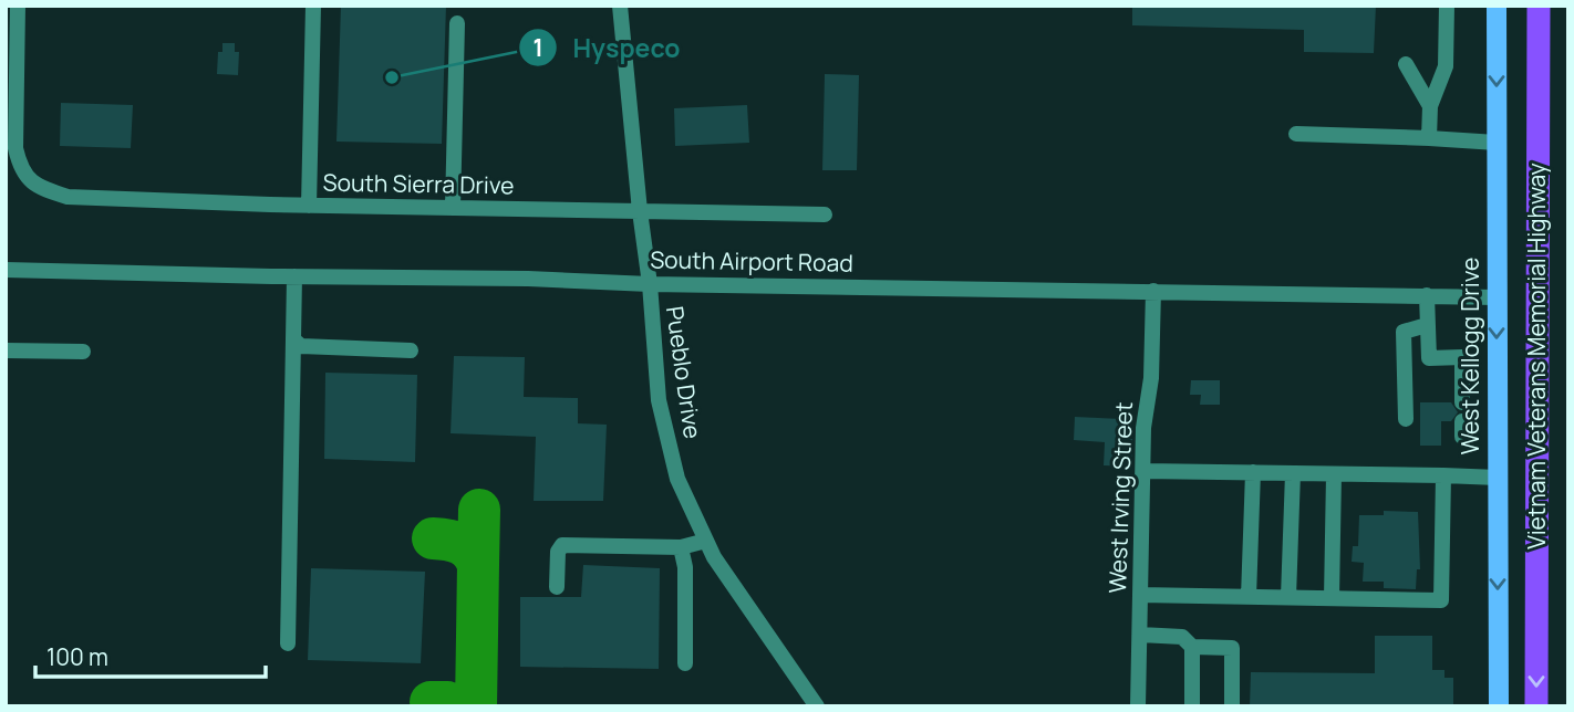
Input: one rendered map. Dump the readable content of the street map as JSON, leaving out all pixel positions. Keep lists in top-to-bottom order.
{
  "streets": {
    "highway": ["Vietnam Veterans Memorial Highway"],
    "main road": ["West Kellogg Drive"],
    "street": [
      "South Sierra Drive",
      "South Airport Road",
      "Pueblo Drive",
      "West Irving Street"
    ]
  },
  "crossings": [
    ["South Sierra Drive", "Pueblo Drive"],
    ["South Airport Road", "West Kellogg Drive"],
    ["South Airport Road", "Pueblo Drive"],
    ["South Airport Road", "West Irving Street"]
  ],
  "one_way": ["West Kellogg Drive", "Vietnam Veterans Memorial Highway"],
  "places": ["Hyspeco"],
  "scale_bar": "100 m"
}
